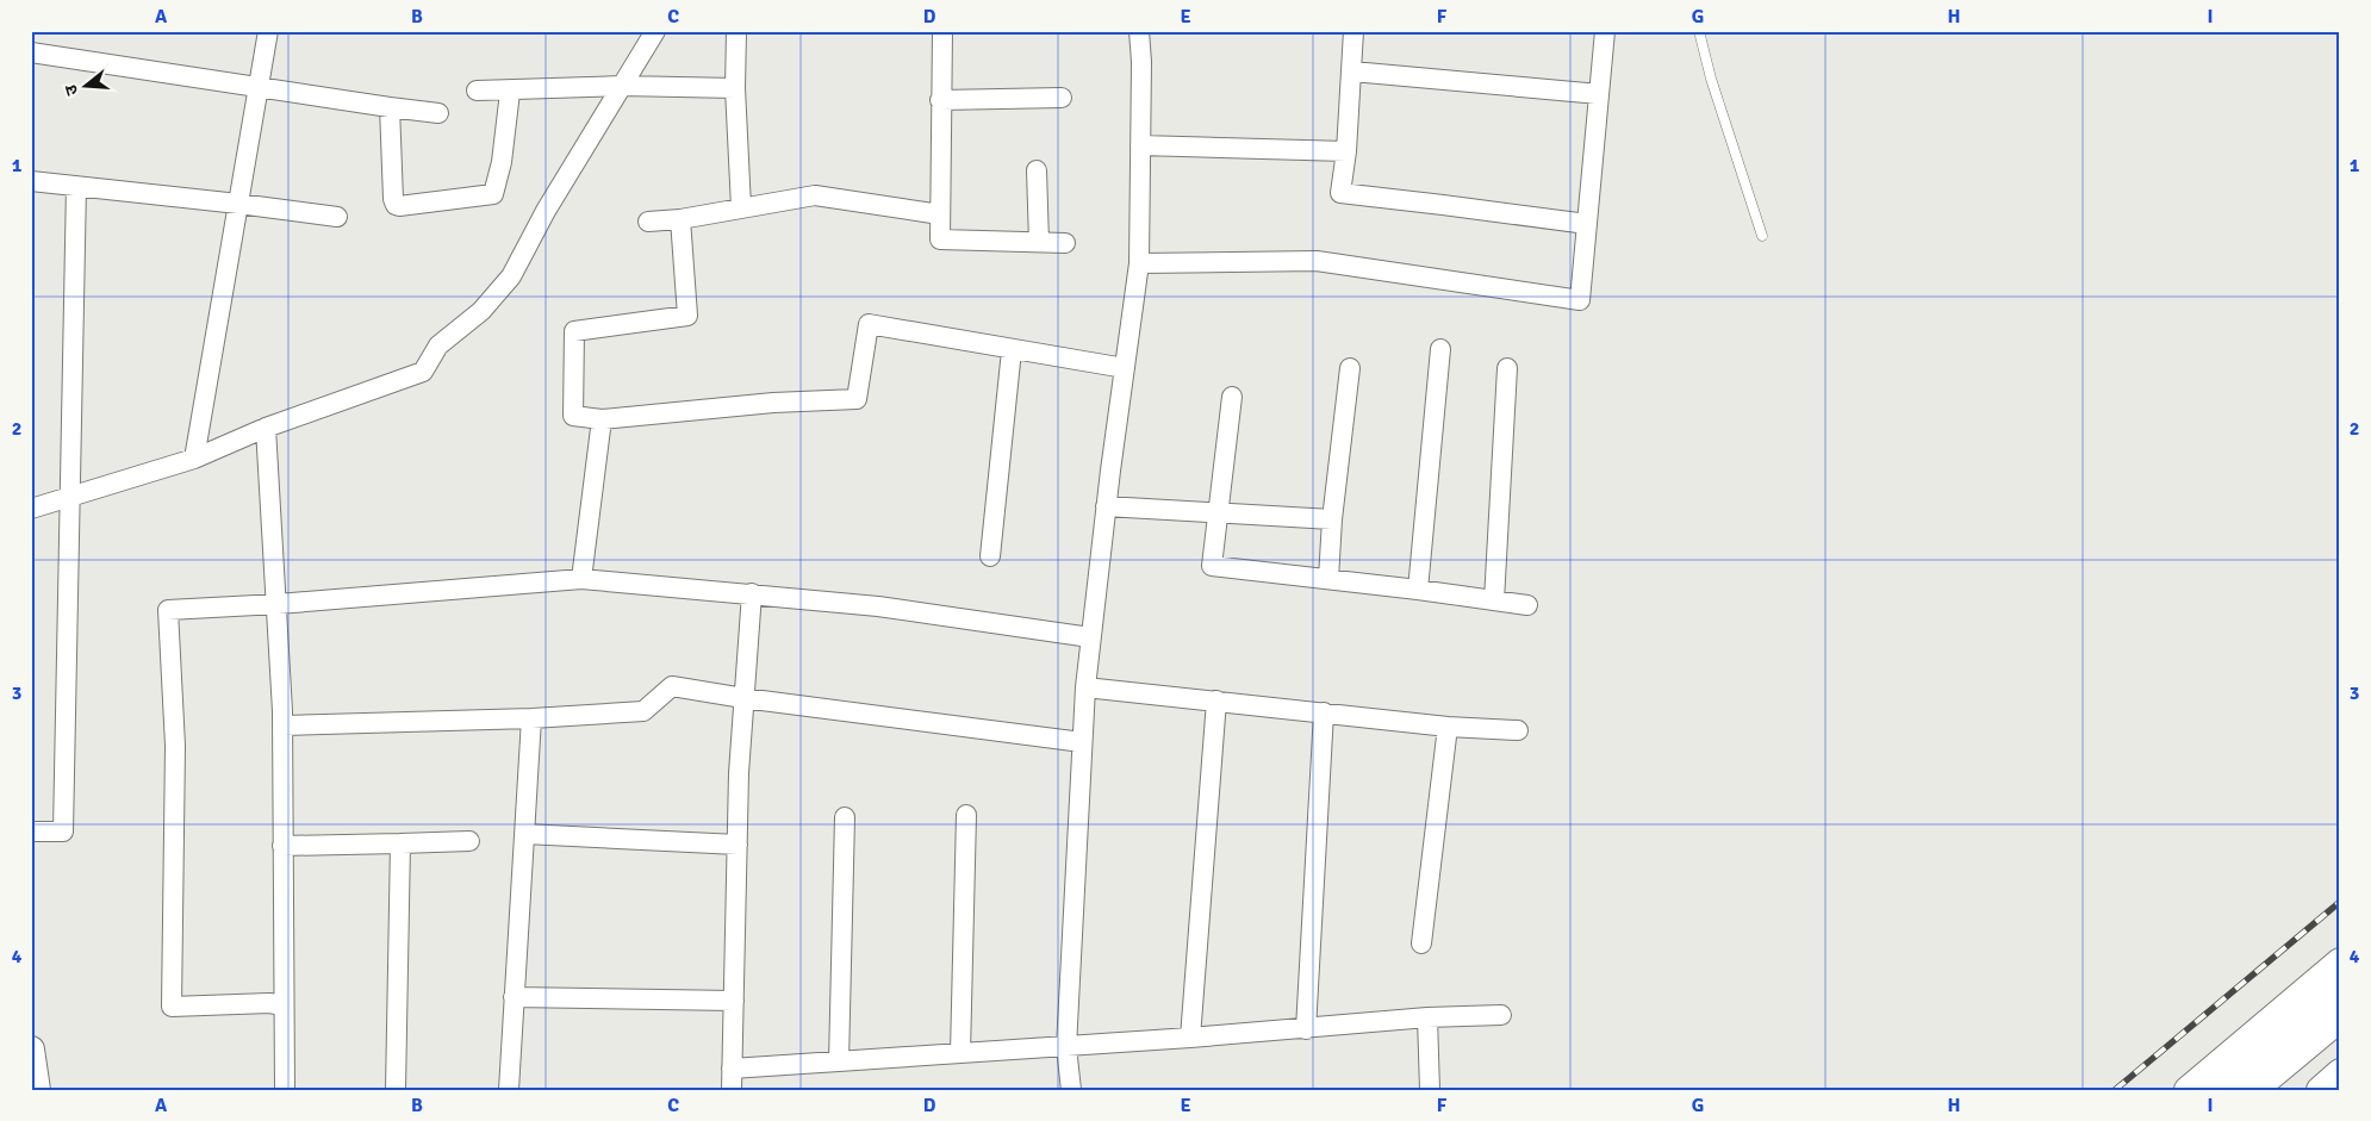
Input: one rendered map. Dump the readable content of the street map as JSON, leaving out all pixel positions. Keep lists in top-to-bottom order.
{
  "north": "left",
  "grid": {
    "columns": [
      "A",
      "B",
      "C",
      "D",
      "E",
      "F",
      "G",
      "H",
      "I"
    ],
    "rows": [
      "1",
      "2",
      "3",
      "4"
    ]
  }
}
